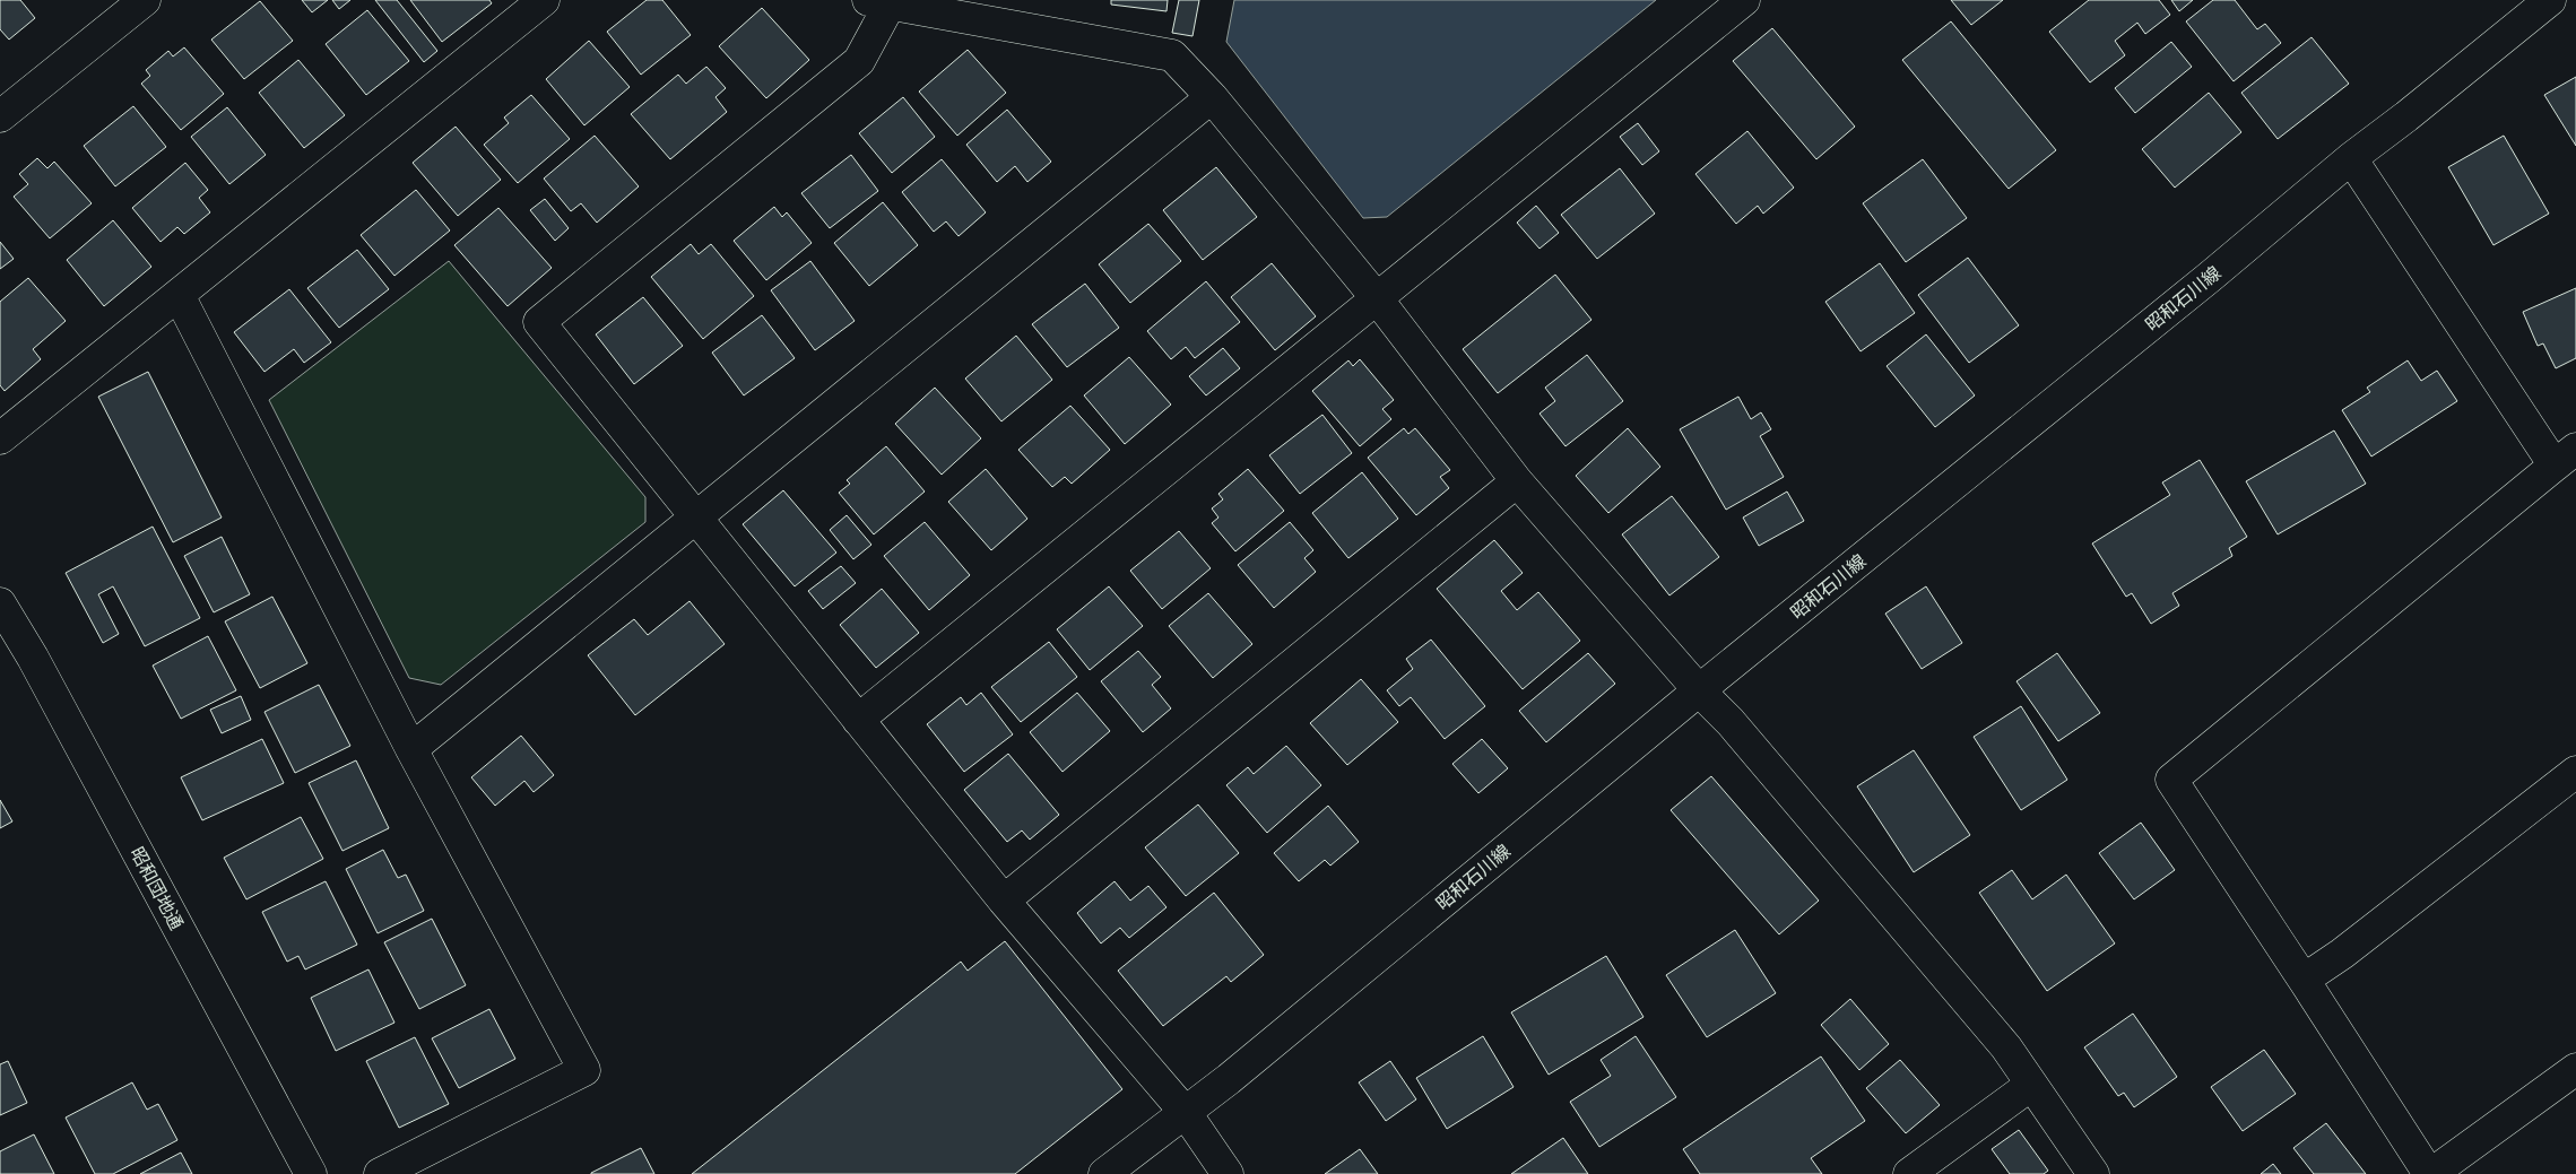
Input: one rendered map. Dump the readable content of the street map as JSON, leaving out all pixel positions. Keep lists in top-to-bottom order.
{
  "streets": {
    "street": ["昭和石川線", "昭和団地通"]
  }
}
